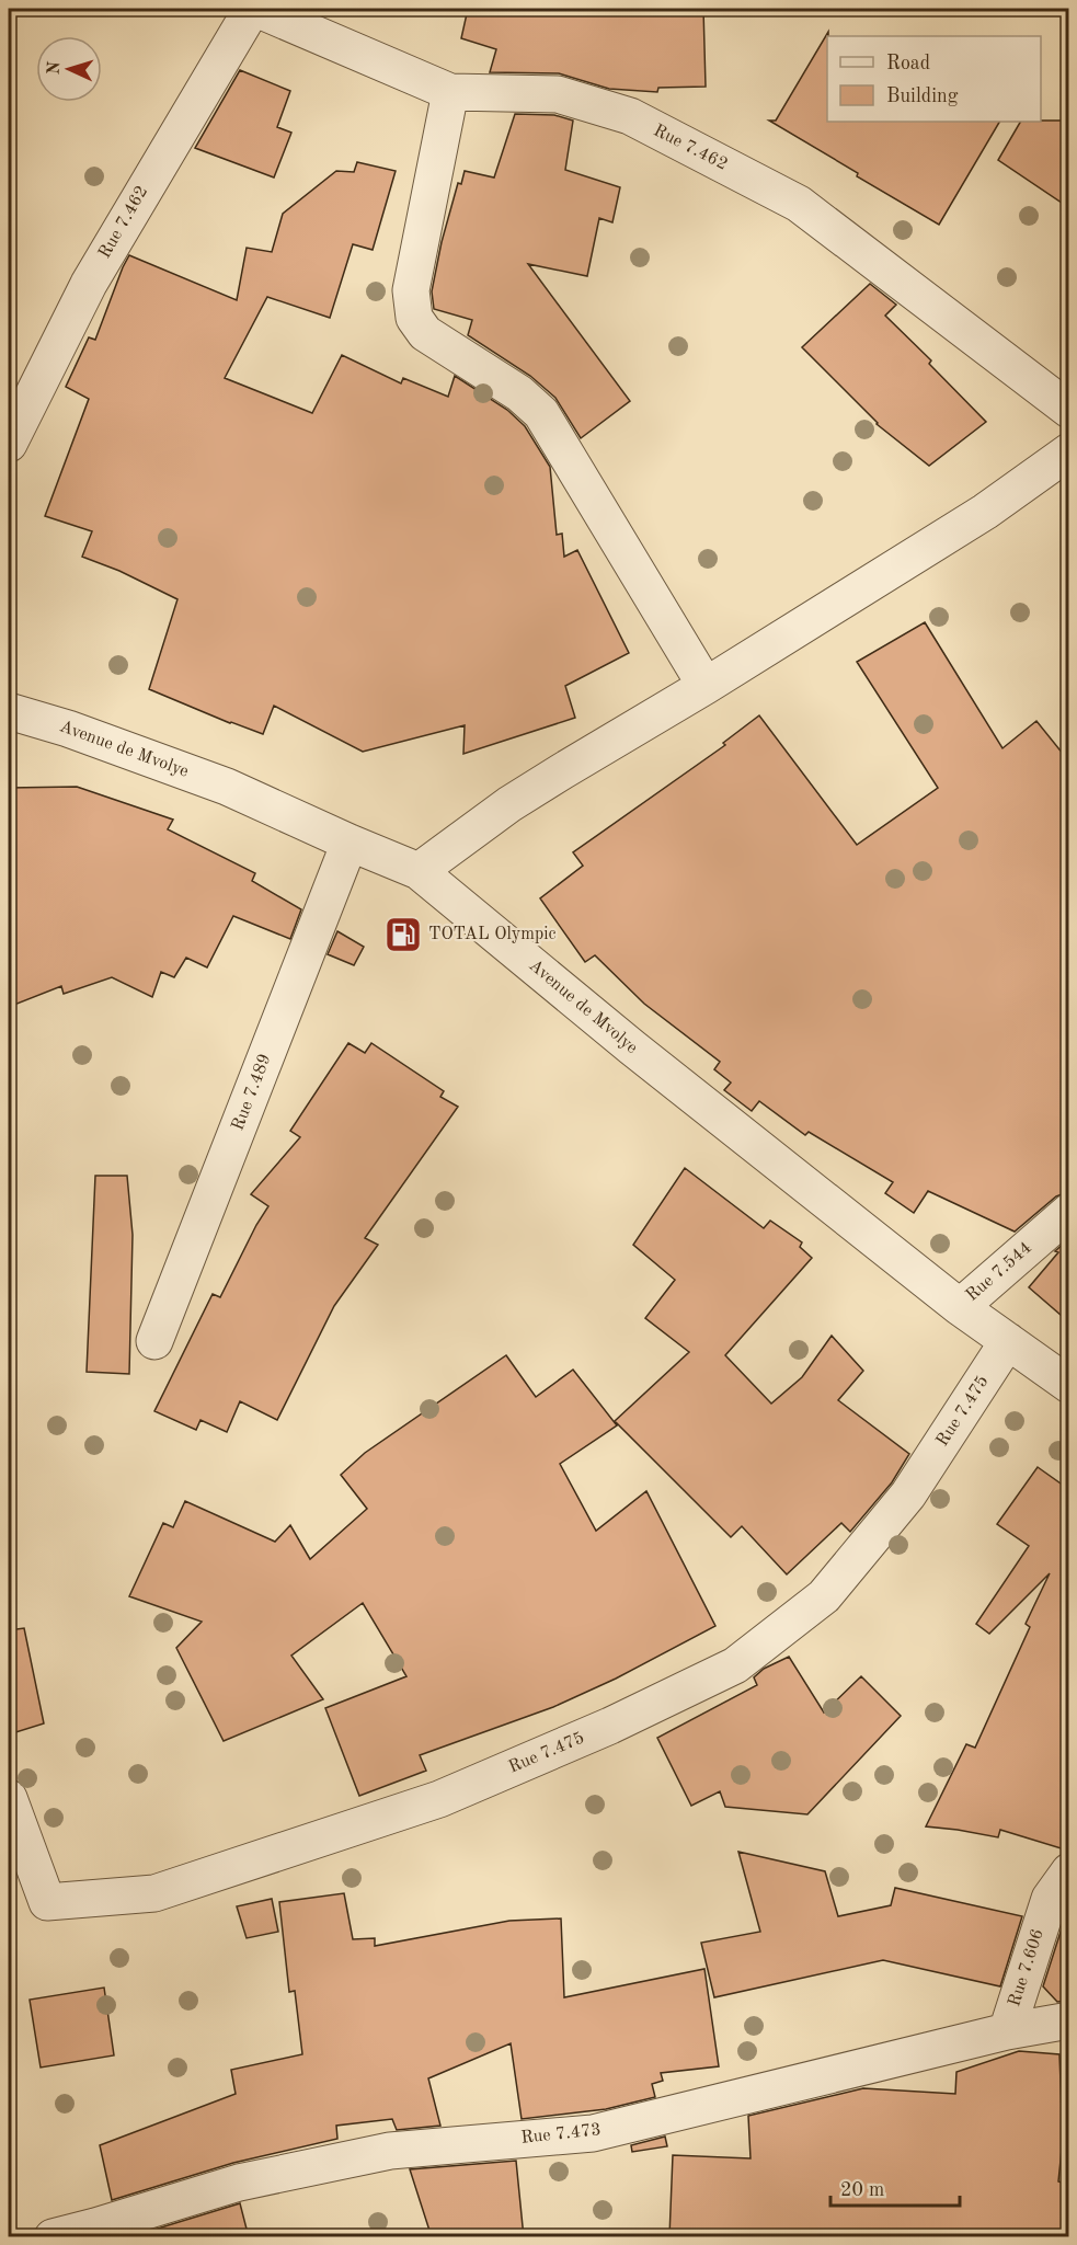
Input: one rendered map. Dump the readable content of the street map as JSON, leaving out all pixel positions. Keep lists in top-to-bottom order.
{
  "streets": {
    "street": [
      "Rue 7.462",
      "Avenue de Mvolye",
      "Rue 7.489",
      "Rue 7.544",
      "Rue 7.475",
      "Rue 7.606",
      "Rue 7.473"
    ]
  },
  "crossings": [
    ["Avenue de Mvolye", "Rue 7.489"],
    ["Avenue de Mvolye", "Rue 7.544"],
    ["Avenue de Mvolye", "Rue 7.475"],
    ["Rue 7.606", "Rue 7.473"]
  ],
  "places": {
    "fuel station": ["TOTAL Olympic"]
  },
  "legend": ["Road", "Building"],
  "scale_bar": "20 m",
  "north": "left"
}
